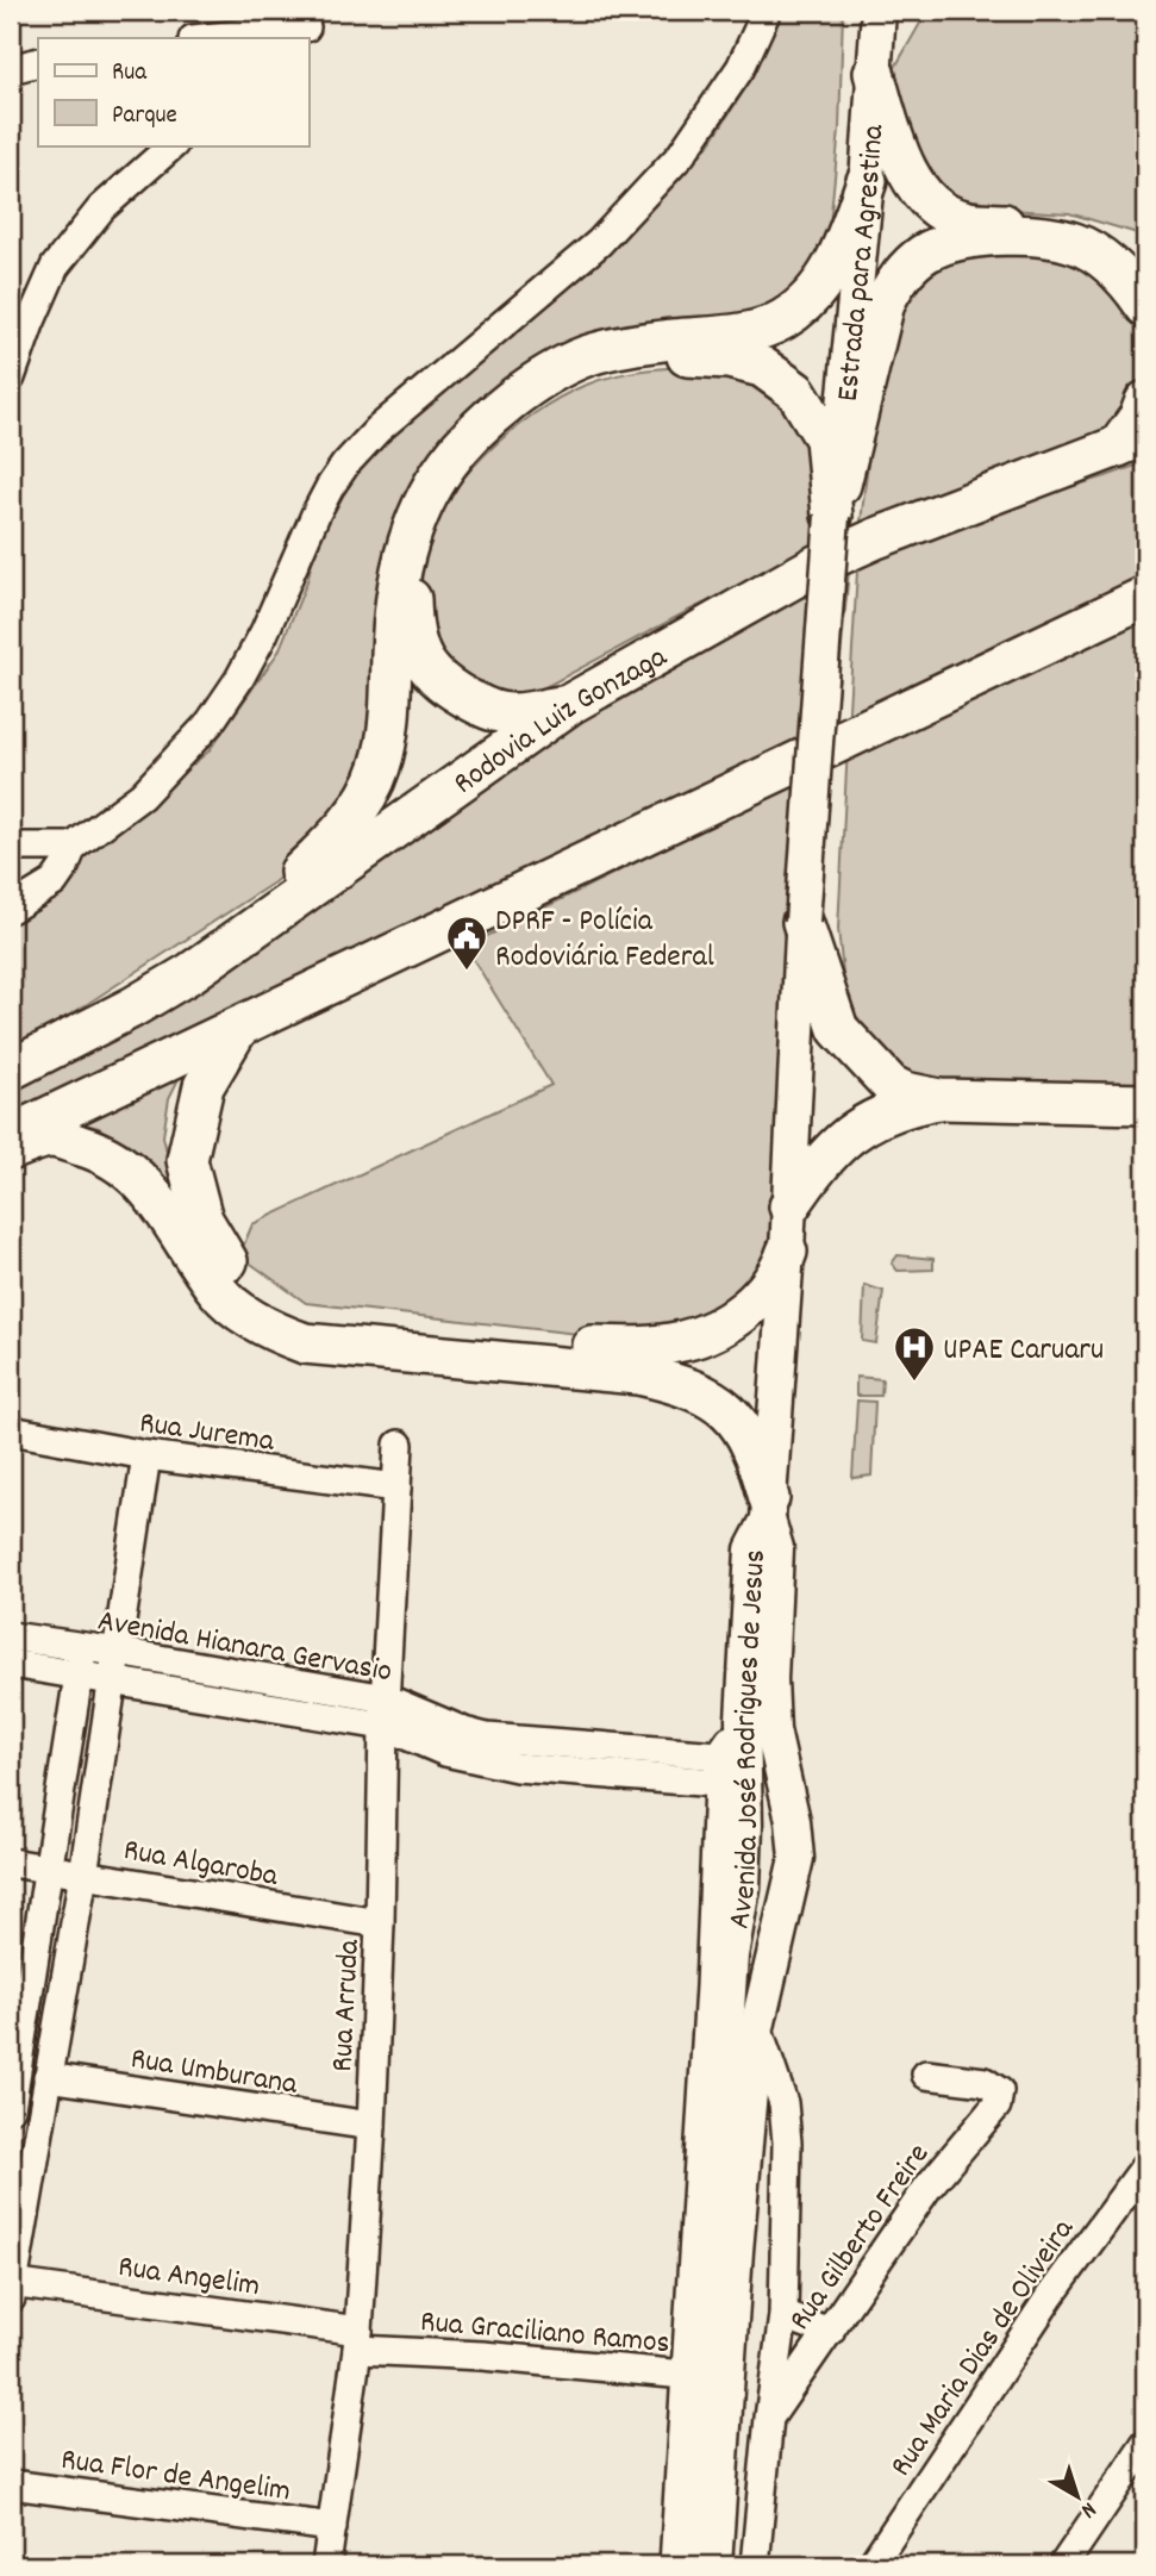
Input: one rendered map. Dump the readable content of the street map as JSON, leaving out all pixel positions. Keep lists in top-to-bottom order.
{
  "streets": {
    "highway": ["Rodovia Luiz Gonzaga"],
    "main road": ["Estrada para Agrestina", "Avenida José Rodrigues de Jesus"],
    "street": [
      "Rua Jurema",
      "Avenida Hianara Gervasio",
      "Rua Algaroba",
      "Rua Arruda",
      "Rua Umburana",
      "Rua Gilberto Freire",
      "Rua Angelim",
      "Rua Graciliano Ramos",
      "Rua Maria Dias de Oliveira",
      "Rua Flor de Angelim"
    ]
  },
  "crossings": [
    ["Estrada para Agrestina", "Avenida José Rodrigues de Jesus"],
    ["Rua Jurema", "Rua Arruda"],
    ["Avenida Hianara Gervasio", "Avenida José Rodrigues de Jesus"],
    ["Avenida Hianara Gervasio", "Rua Arruda"],
    ["Avenida José Rodrigues de Jesus", "Rua Graciliano Ramos"],
    ["Rua Algaroba", "Rua Arruda"],
    ["Rua Arruda", "Rua Umburana"],
    ["Rua Arruda", "Rua Angelim"],
    ["Rua Arruda", "Rua Graciliano Ramos"],
    ["Rua Arruda", "Rua Flor de Angelim"],
    ["Rua Angelim", "Rua Graciliano Ramos"]
  ],
  "places": {
    "public building": ["DPRF - Polícia Rodoviária Federal"],
    "hospital": ["UPAE Caruaru"]
  },
  "legend": ["Rua", "Parque"],
  "north": "bottom right"
}
